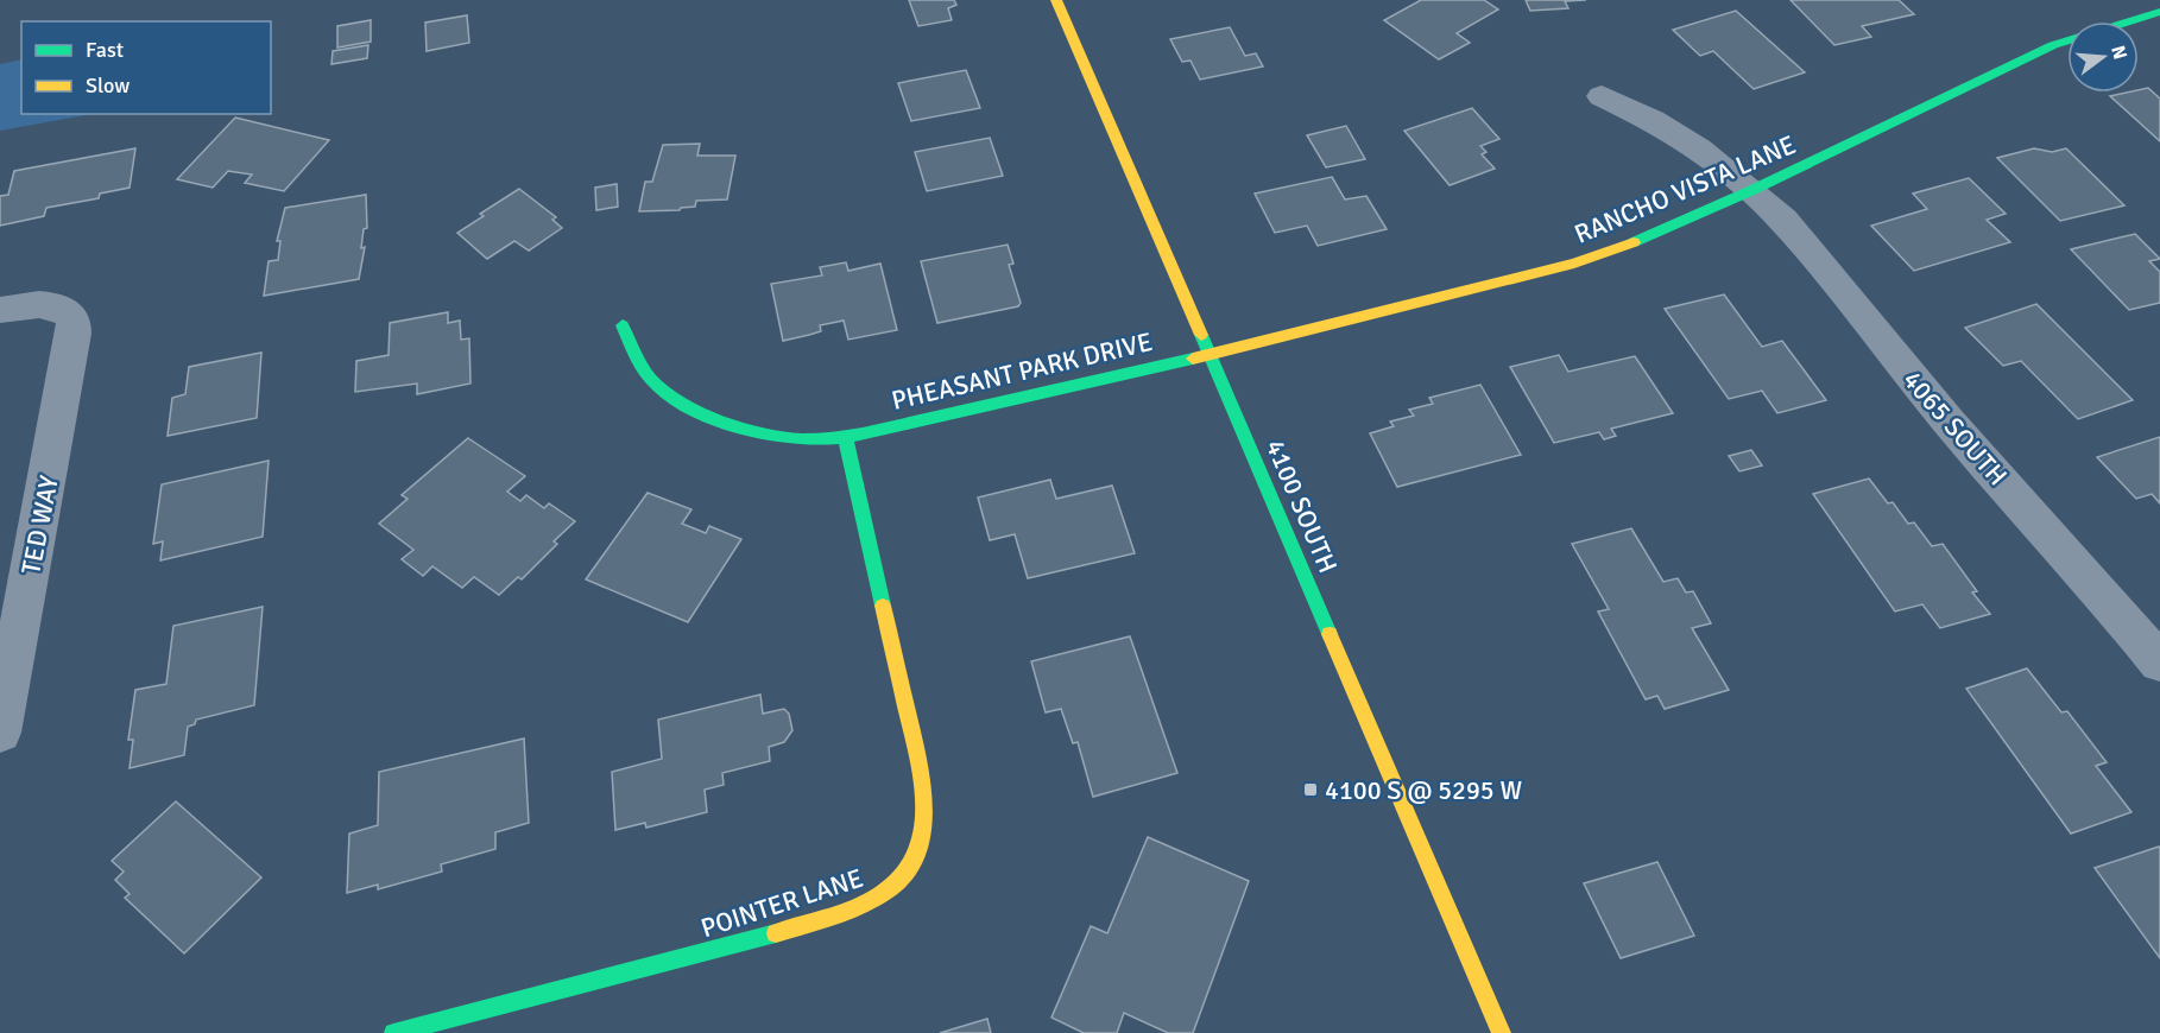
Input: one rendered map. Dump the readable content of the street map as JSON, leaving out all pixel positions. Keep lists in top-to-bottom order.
{
  "streets": {
    "street": [
      "RANCHO VISTA LANE",
      "PHEASANT PARK DRIVE",
      "4065 SOUTH",
      "4100 SOUTH",
      "TED WAY",
      "POINTER LANE"
    ]
  },
  "crossings": [
    ["RANCHO VISTA LANE", "PHEASANT PARK DRIVE"],
    ["RANCHO VISTA LANE", "4065 SOUTH"],
    ["RANCHO VISTA LANE", "4100 SOUTH"],
    ["PHEASANT PARK DRIVE", "4100 SOUTH"],
    ["PHEASANT PARK DRIVE", "POINTER LANE"]
  ],
  "places": {
    "transit": ["4100 S @ 5295 W"]
  },
  "legend": ["Fast", "Slow"],
  "north": "right"
}
